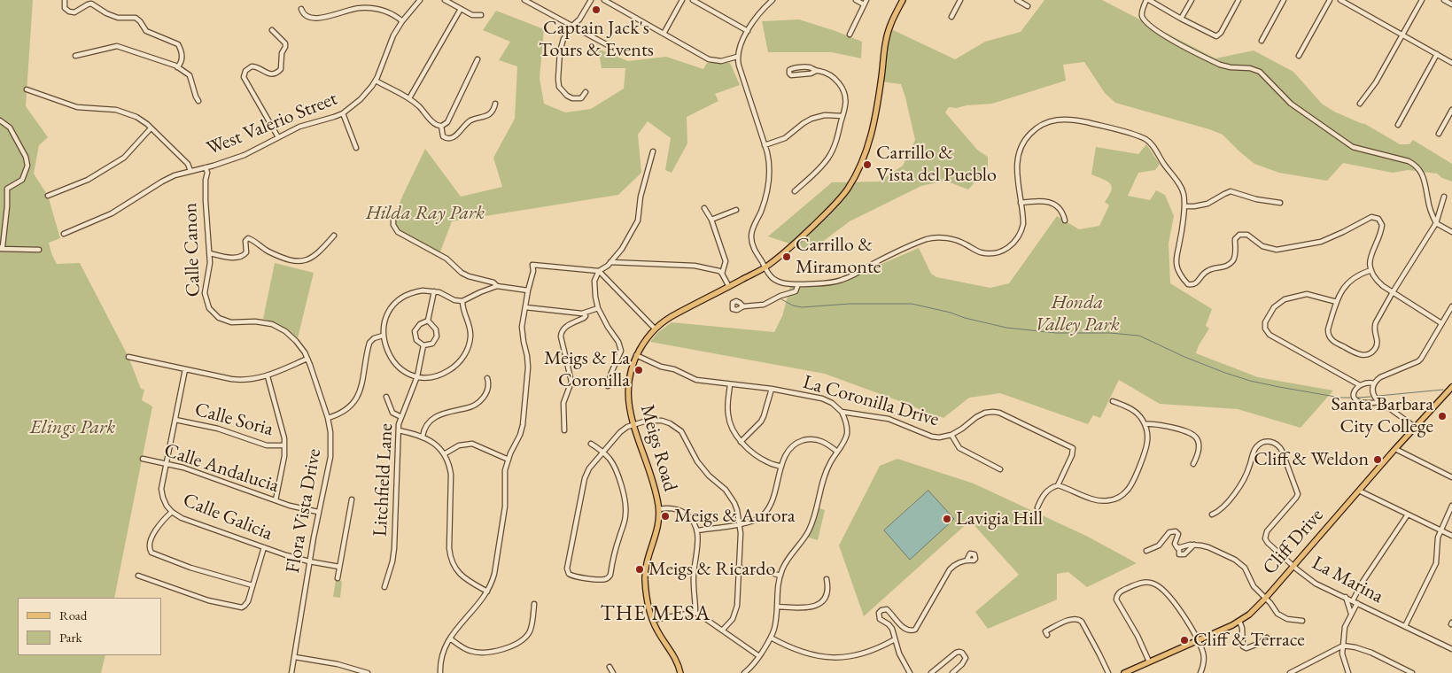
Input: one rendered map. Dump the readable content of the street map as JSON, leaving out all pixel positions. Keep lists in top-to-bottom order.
{
  "streets": {
    "main road": ["Meigs Road", "Cliff Drive"],
    "street": [
      "West Valerio Street",
      "Calle Canon",
      "La Coronilla Drive",
      "Calle Soria",
      "Calle Andalucia",
      "Litchfield Lane",
      "Flora Vista Drive",
      "Calle Galicia",
      "La Marina"
    ]
  },
  "crossings": [
    ["West Valerio Street", "Calle Canon"],
    ["Calle Canon", "Flora Vista Drive"],
    ["La Coronilla Drive", "Meigs Road"],
    ["Calle Soria", "Calle Galicia"],
    ["Calle Andalucia", "Flora Vista Drive"],
    ["Calle Andalucia", "Calle Galicia"],
    ["Flora Vista Drive", "Calle Galicia"],
    ["Cliff Drive", "La Marina"]
  ],
  "districts": ["THE MESA"],
  "parks": ["Hilda Ray Park", "Honda Valley Park", "Elings Park"],
  "places": [
    "Captain Jack's Tours & Events",
    "Carrillo & Vista del Pueblo",
    "Carrillo & Miramonte",
    "Meigs & La Coronilla",
    "Santa Barbara City College",
    "Cliff & Weldon",
    "Meigs & Aurora",
    "Lavigia Hill",
    "Meigs & Ricardo",
    "Cliff & Terrace"
  ],
  "legend": ["Road", "Park"]
}
